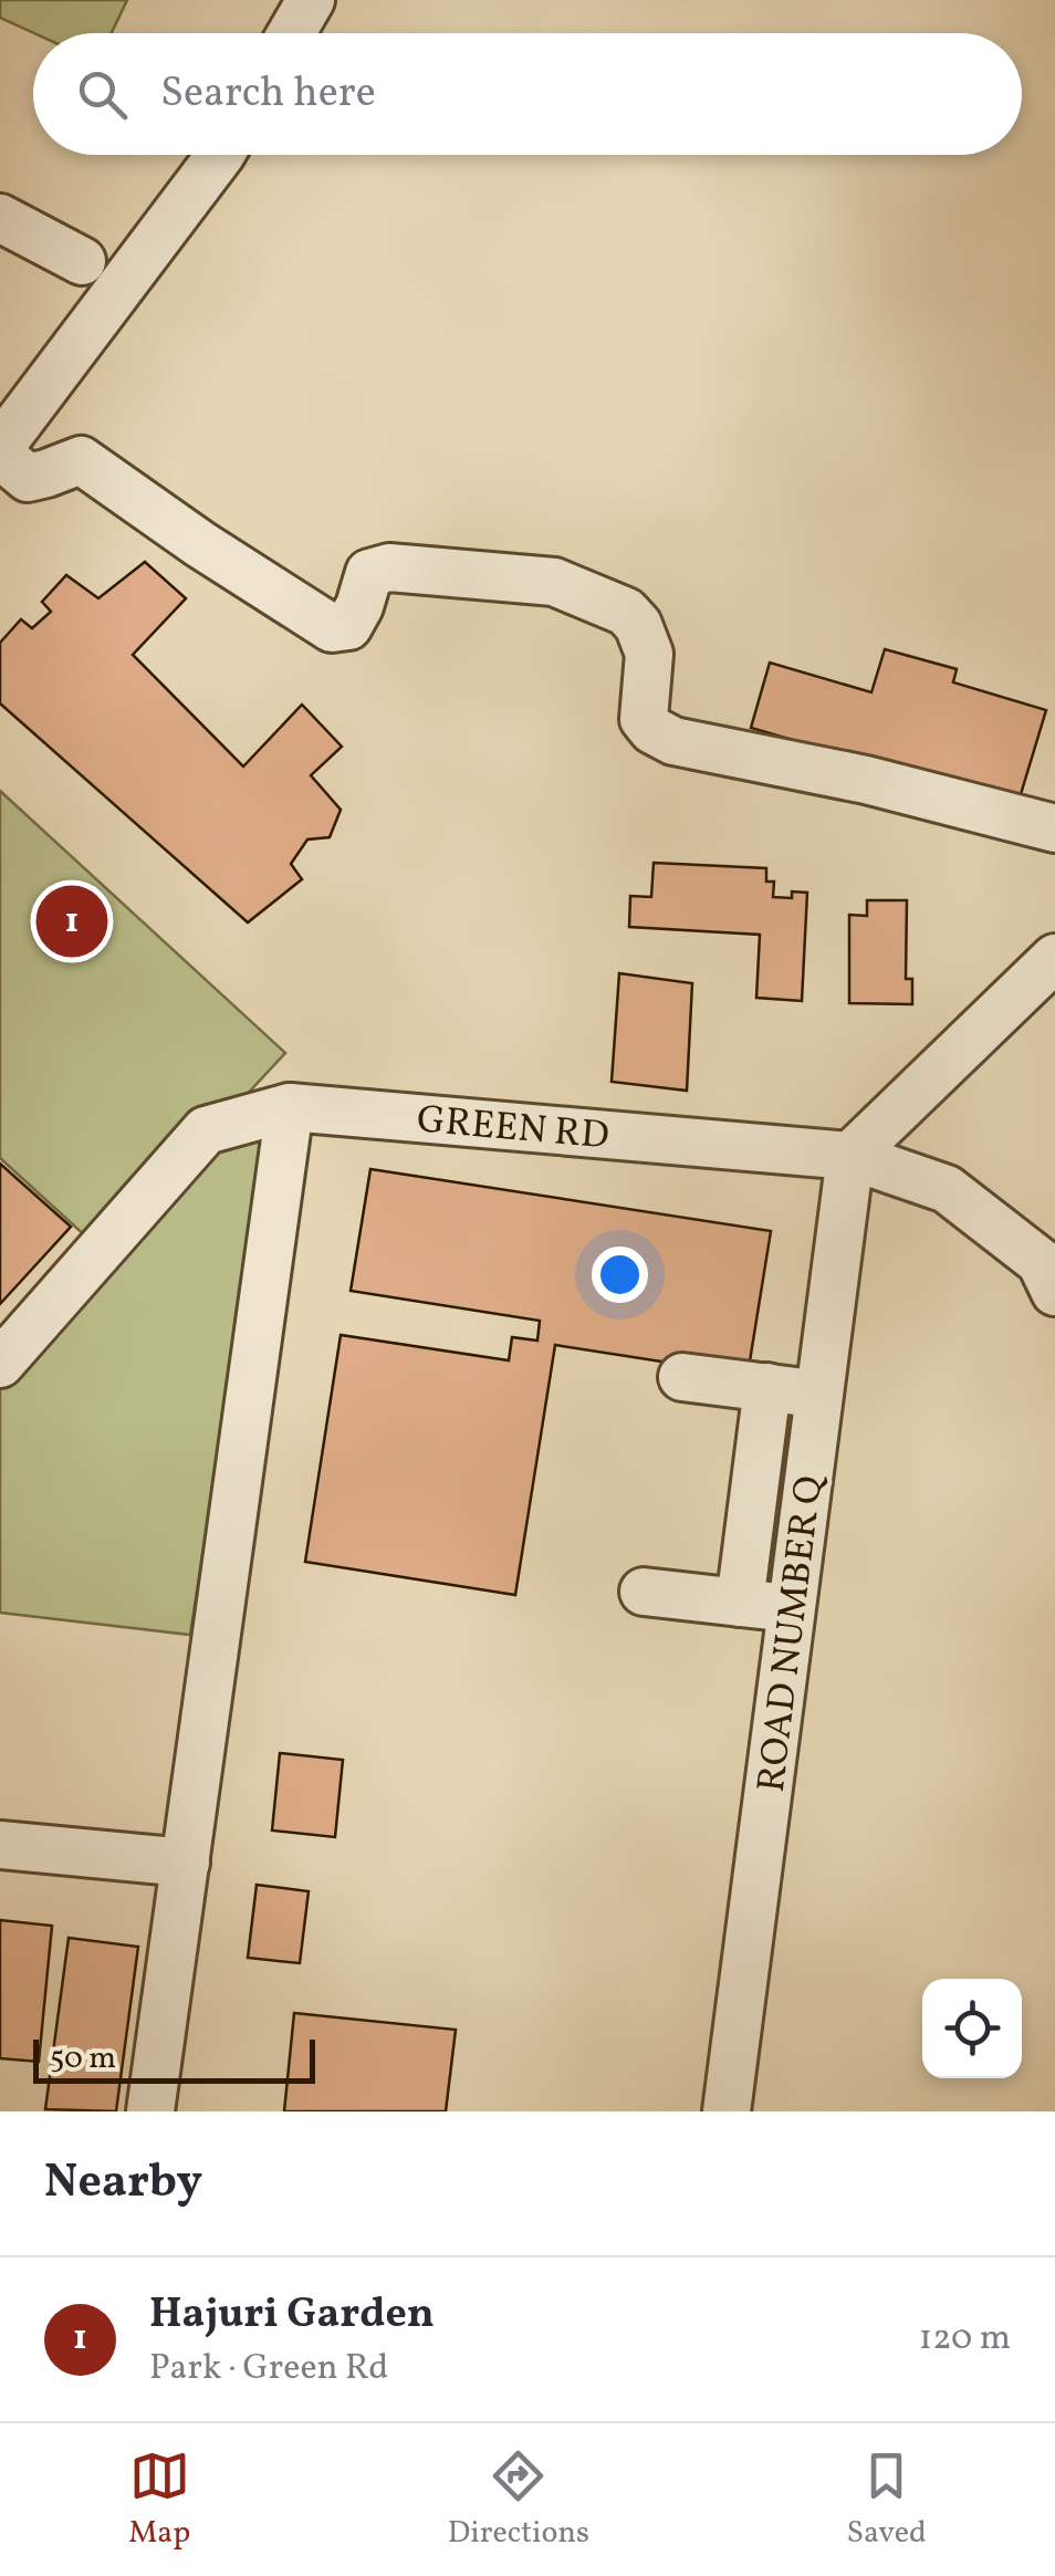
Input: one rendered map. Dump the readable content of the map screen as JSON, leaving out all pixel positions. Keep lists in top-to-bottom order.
{
  "streets": {
    "street": ["GREEN RD", "ROAD NUMBER Q"]
  },
  "crossings": [
    ["GREEN RD", "ROAD NUMBER Q"]
  ],
  "scale_bar": "50 m",
  "page": {
    "search": "Search here",
    "pins": "1",
    "scale": "50 m",
    "heading": "Nearby",
    "list": [
      {
        "mark": "1",
        "name": "Hajuri Garden",
        "note": "Park · Green Rd",
        "value": "120 m"
      }
    ],
    "nav": ["Map", "Directions", "Saved"]
  }
}
